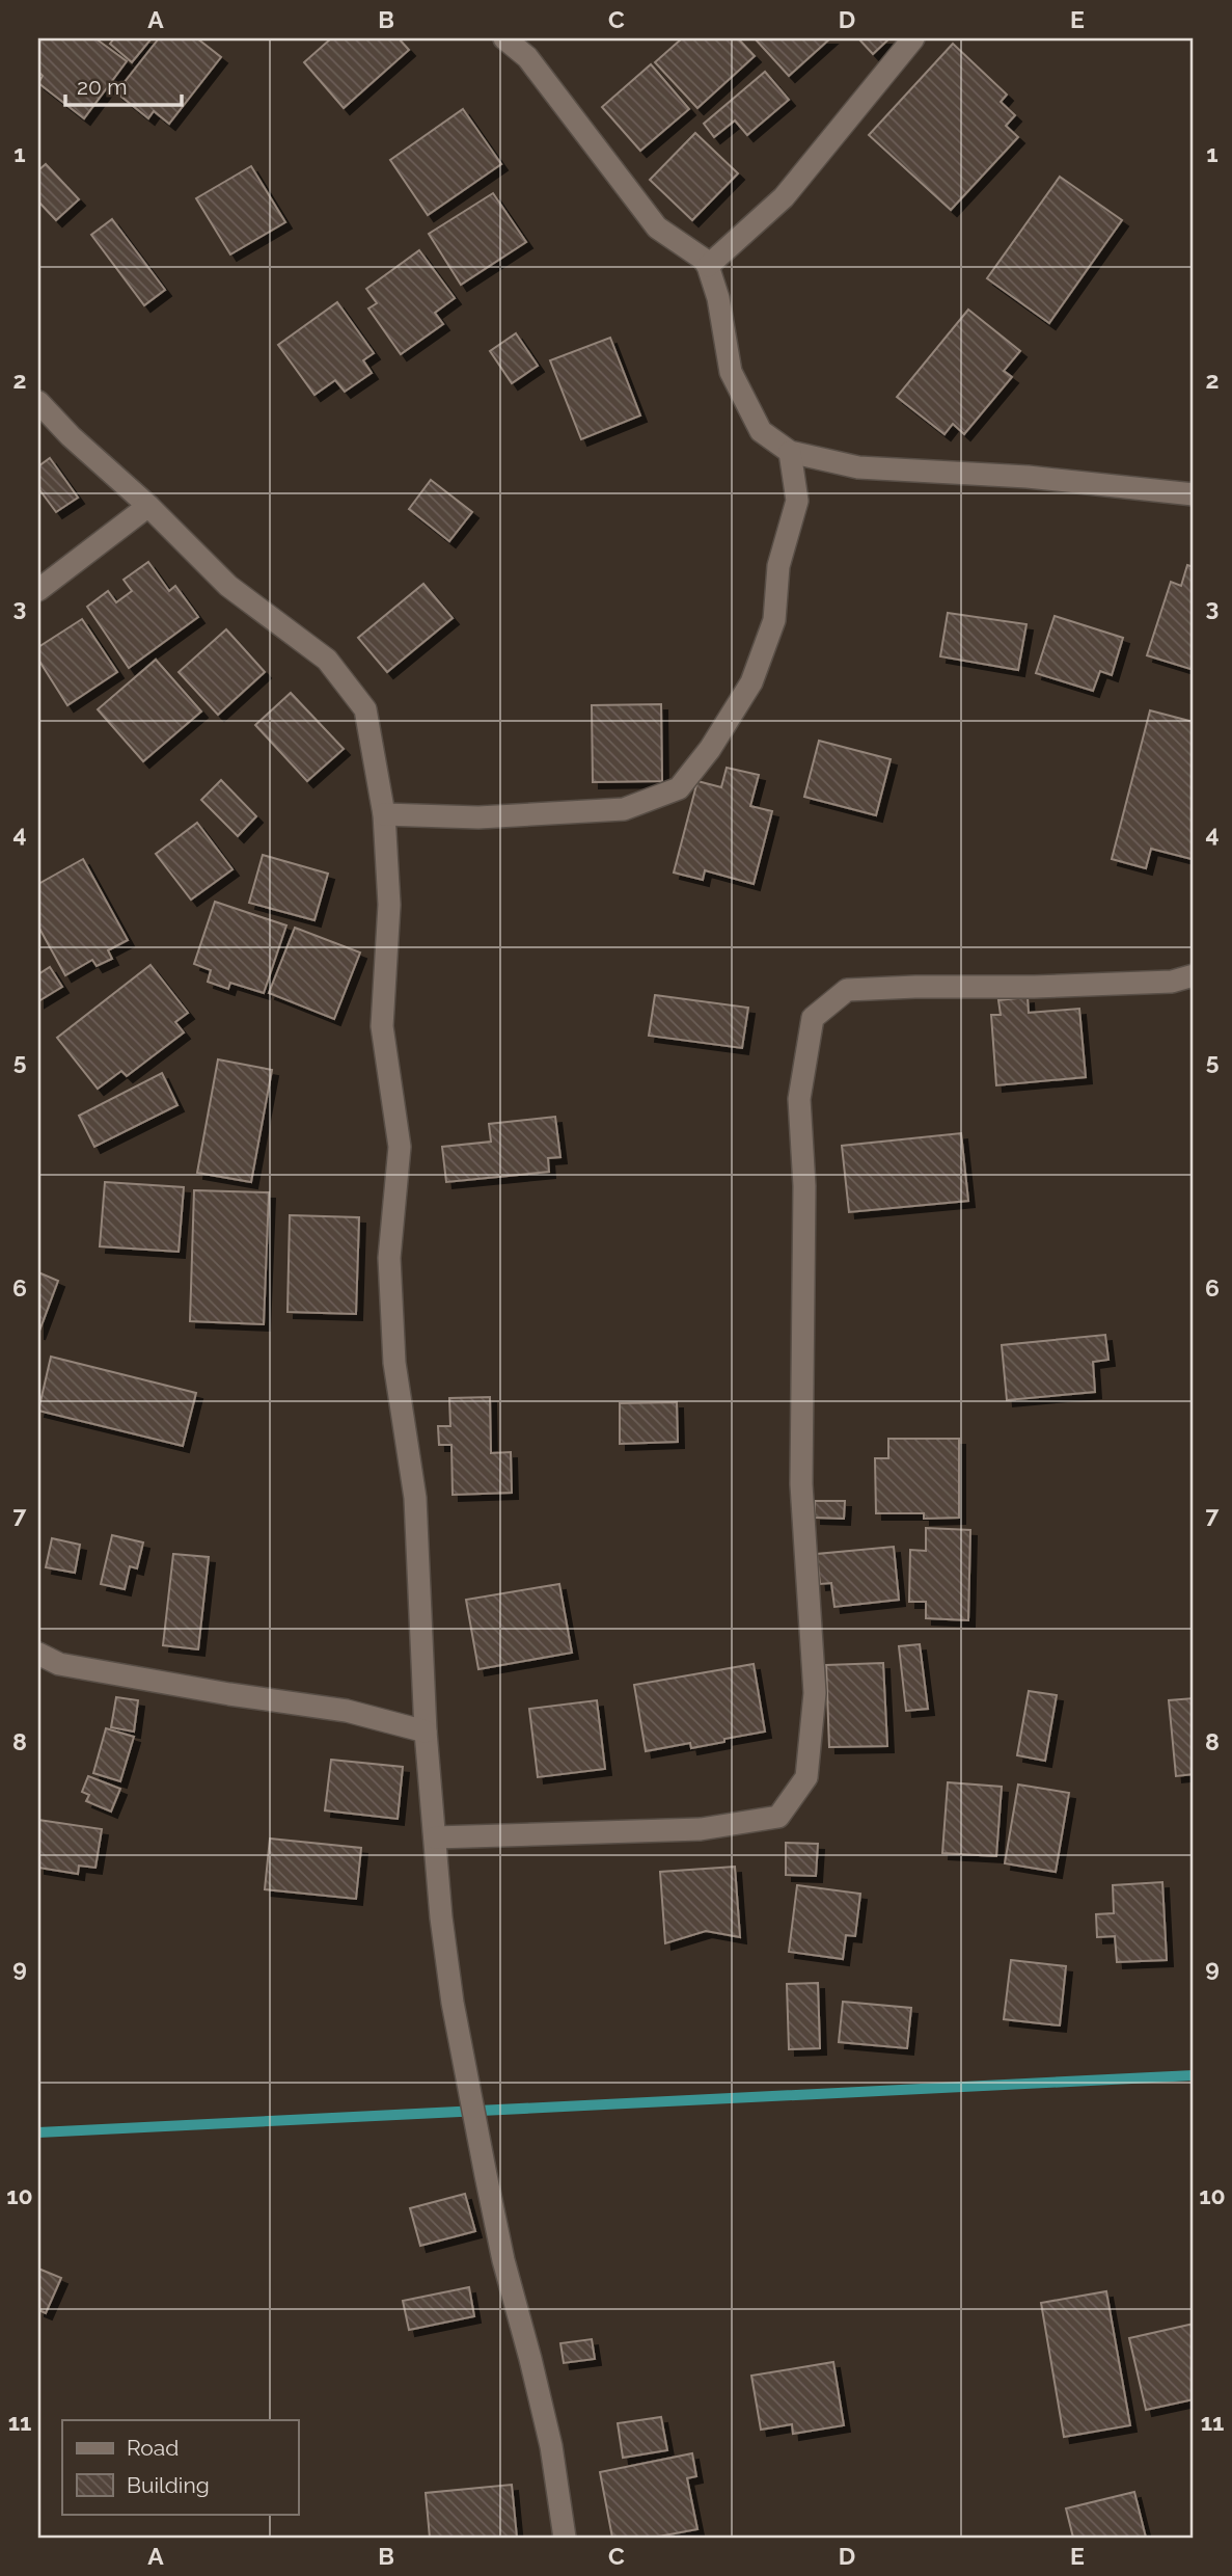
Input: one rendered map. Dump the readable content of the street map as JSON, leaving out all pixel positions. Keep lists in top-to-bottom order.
{
  "legend": ["Road", "Building"],
  "scale_bar": "20 m",
  "grid": {
    "columns": [
      "A",
      "B",
      "C",
      "D",
      "E"
    ],
    "rows": [
      "1",
      "2",
      "3",
      "4",
      "5",
      "6",
      "7",
      "8",
      "9",
      "10",
      "11"
    ]
  }
}
